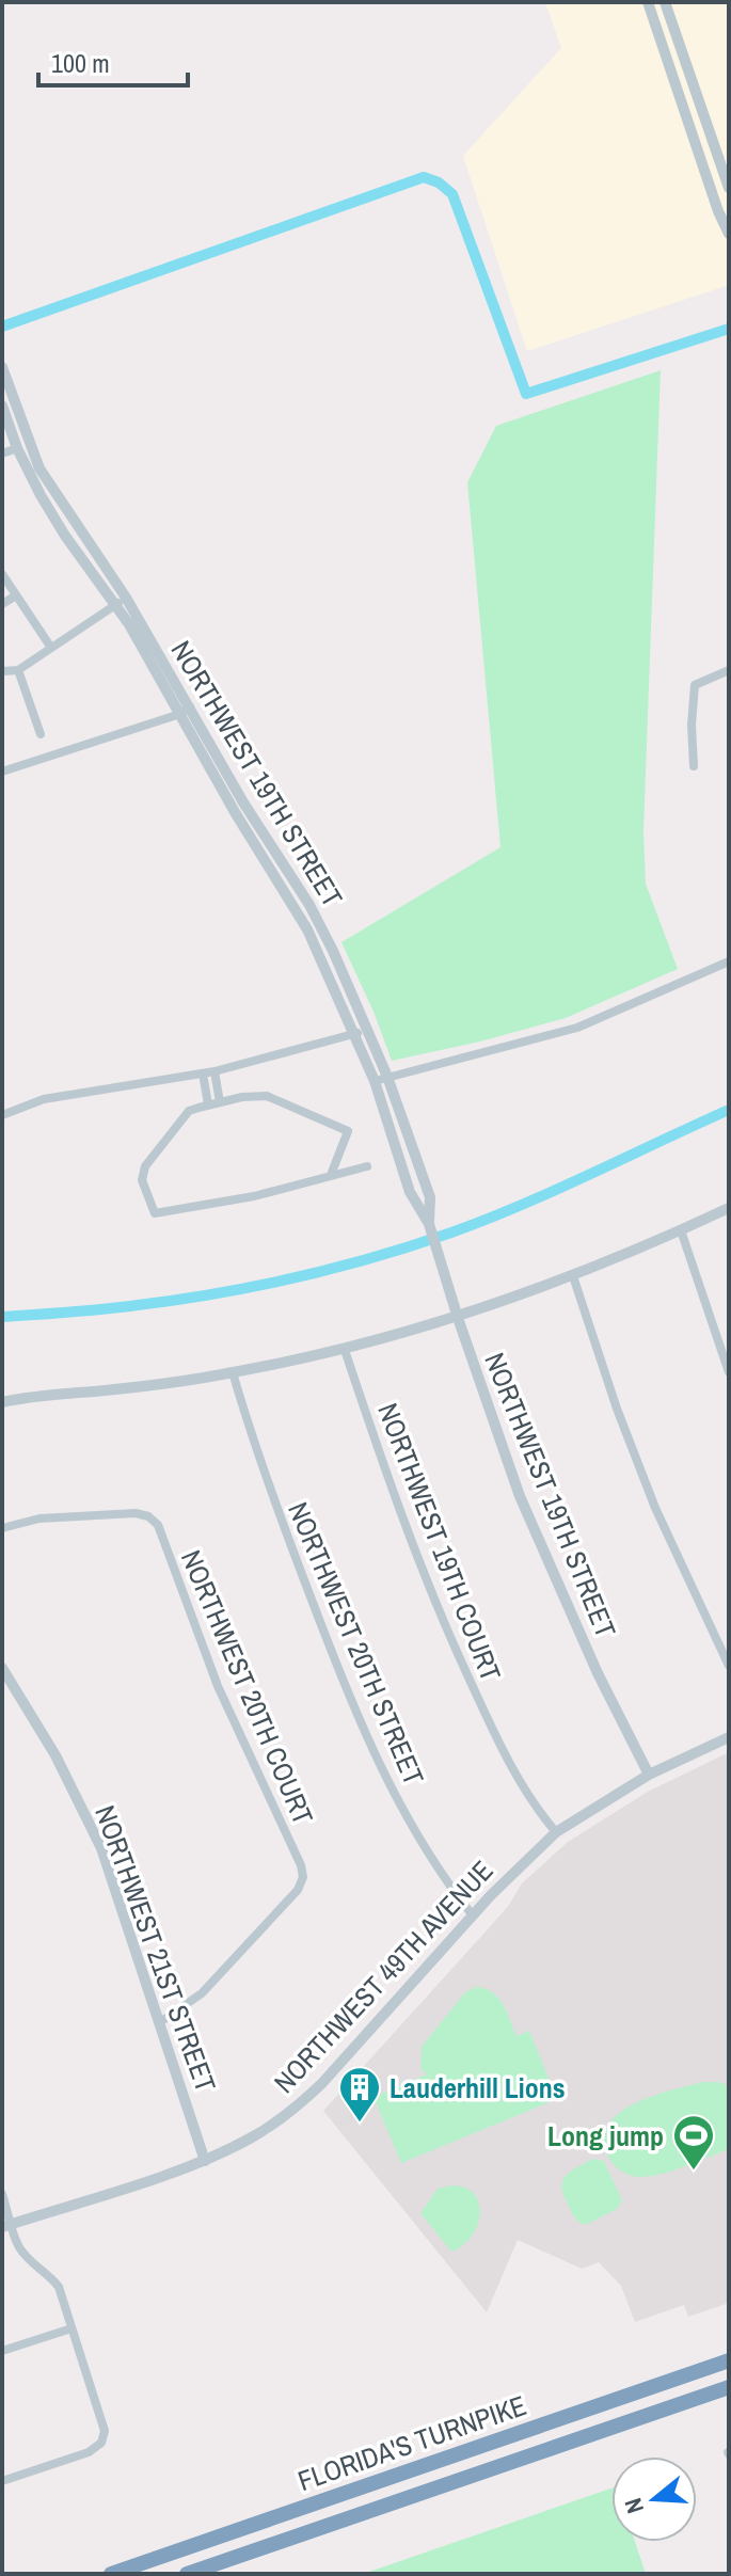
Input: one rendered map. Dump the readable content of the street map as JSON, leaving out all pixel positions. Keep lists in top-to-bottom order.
{
  "streets": {
    "highway": ["FLORIDA'S TURNPIKE"],
    "street": [
      "NORTHWEST 19TH STREET",
      "NORTHWEST 19TH COURT",
      "NORTHWEST 20TH STREET",
      "NORTHWEST 20TH COURT",
      "NORTHWEST 21ST STREET",
      "NORTHWEST 49TH AVENUE"
    ]
  },
  "crossings": [
    ["NORTHWEST 19TH STREET", "NORTHWEST 49TH AVENUE"],
    ["NORTHWEST 19TH COURT", "NORTHWEST 49TH AVENUE"],
    ["NORTHWEST 20TH STREET", "NORTHWEST 49TH AVENUE"],
    ["NORTHWEST 20TH COURT", "NORTHWEST 21ST STREET"],
    ["NORTHWEST 21ST STREET", "NORTHWEST 49TH AVENUE"]
  ],
  "places": {
    "building": ["Lauderhill Lions"],
    "sports": ["Long jump"]
  },
  "scale_bar": "100 m",
  "north": "left"
}
